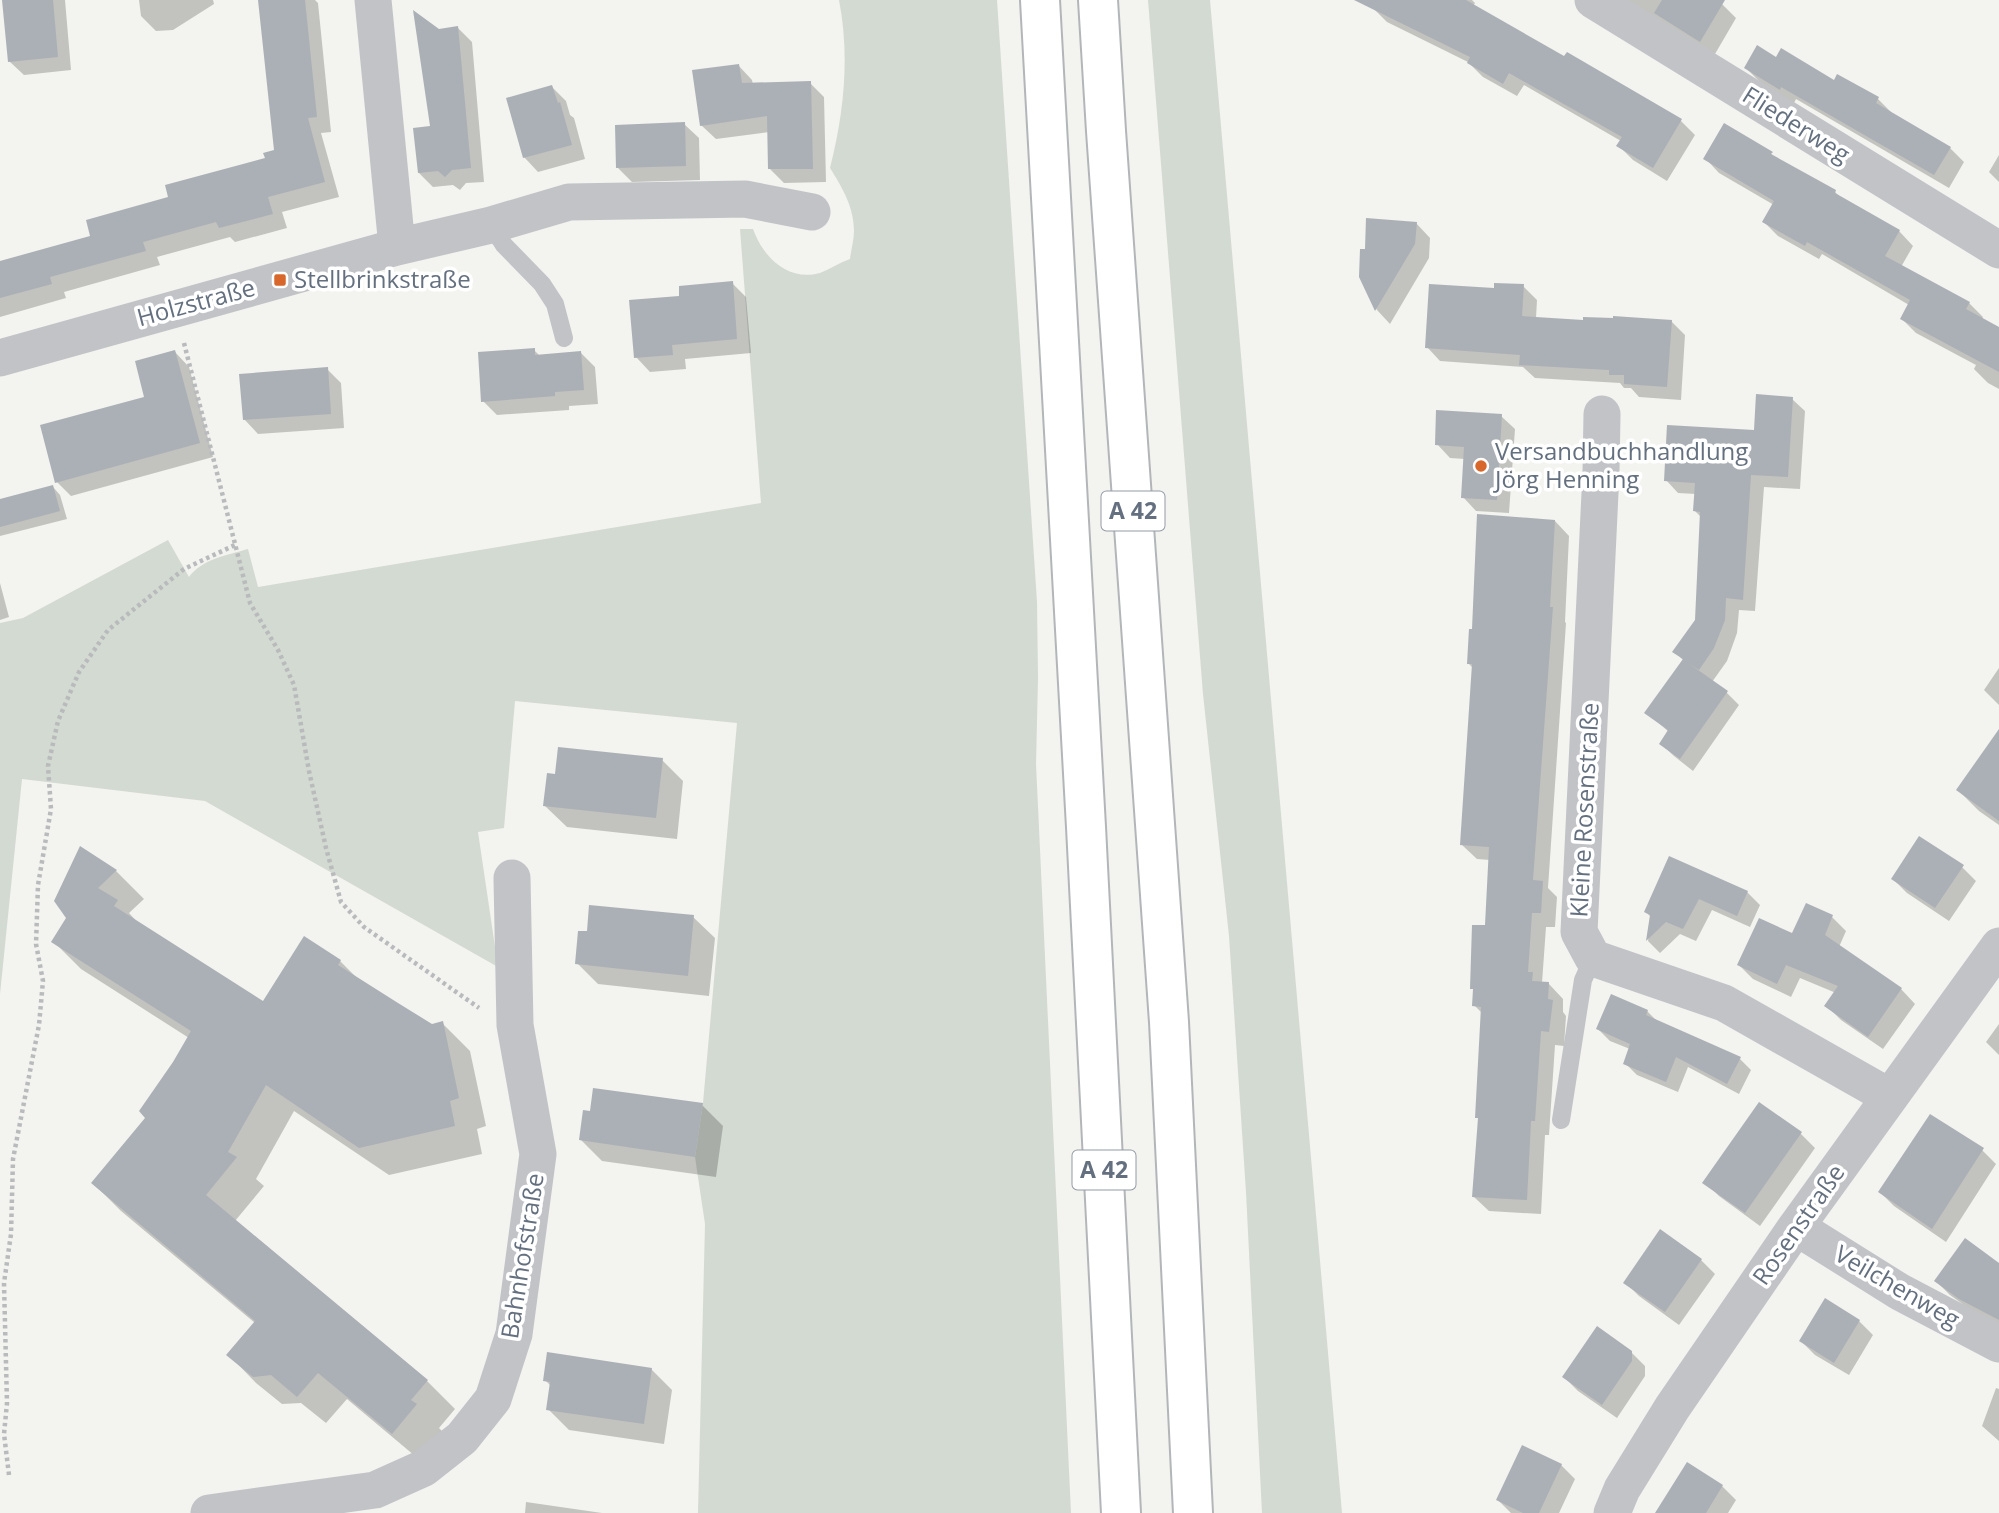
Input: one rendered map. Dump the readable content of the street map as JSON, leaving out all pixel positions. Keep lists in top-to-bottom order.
{
  "streets": {
    "highway": ["A 42"],
    "street": [
      "Fliederweg",
      "Holzstraße",
      "Kleine Rosenstraße",
      "Rosenstraße",
      "Bahnhofstraße",
      "Veilchenweg"
    ]
  },
  "crossings": [
    ["Rosenstraße", "Veilchenweg"]
  ],
  "places": {
    "transit": ["Stellbrinkstraße"],
    "other": ["Versandbuchhandlung Jörg Henning"]
  }
}
